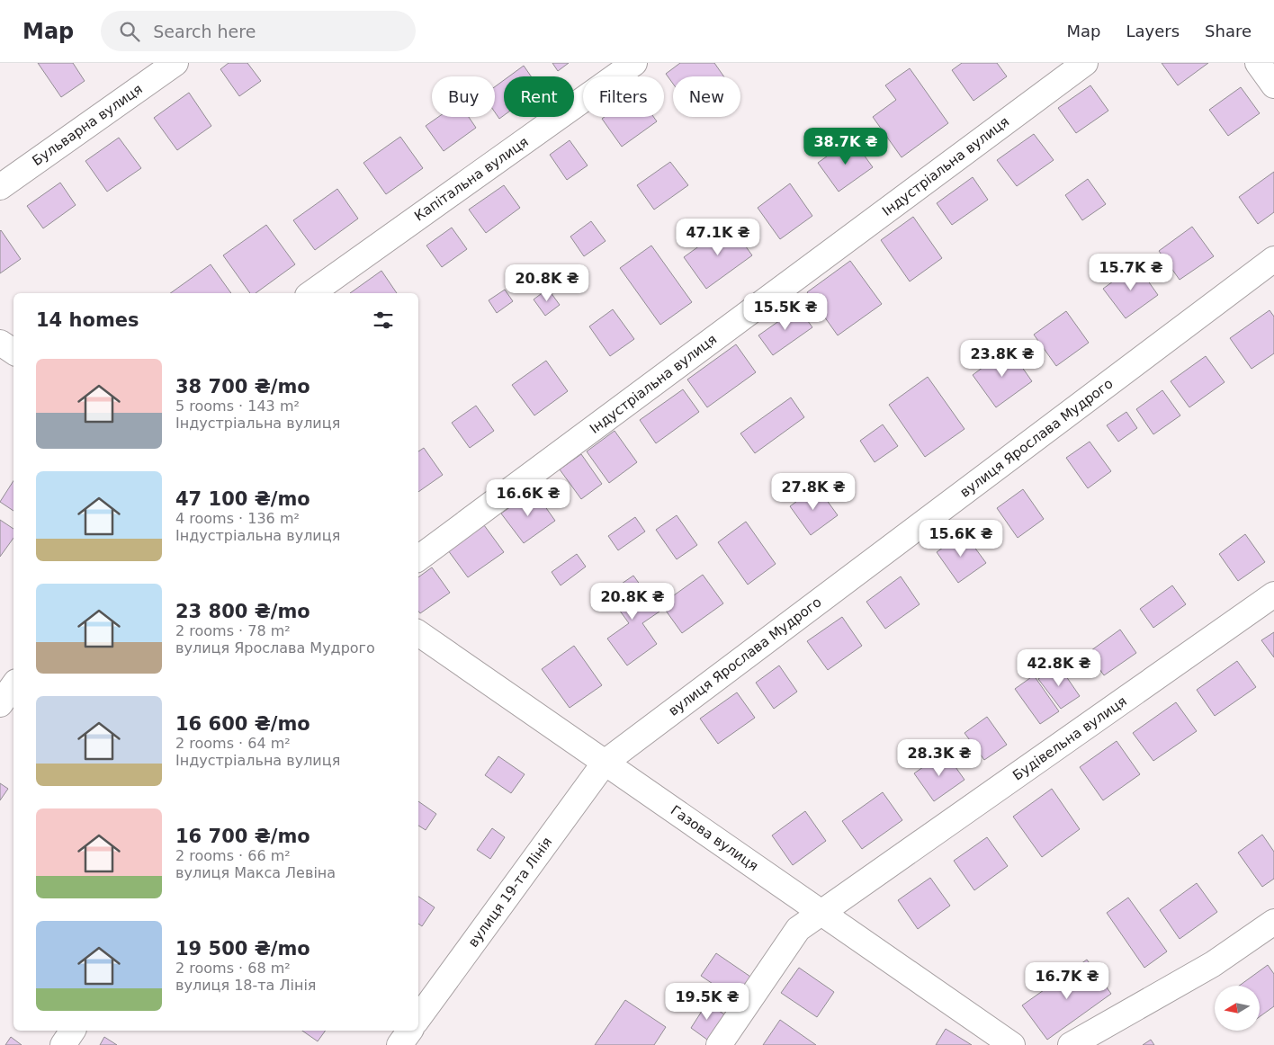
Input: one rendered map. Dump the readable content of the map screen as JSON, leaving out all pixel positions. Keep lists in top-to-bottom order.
{
  "streets": {
    "street": [
      "Бульварна вулиця",
      "Індустріальна вулиця",
      "Капітальна вулиця",
      "вулиця Ярослава Мудрого",
      "Будівельна вулиця",
      "Газова вулиця",
      "вулиця 19-та Лінія"
    ]
  },
  "crossings": [
    ["вулиця Ярослава Мудрого", "Газова вулиця"],
    ["вулиця Ярослава Мудрого", "вулиця 19-та Лінія"],
    ["Будівельна вулиця", "Газова вулиця"],
    ["Газова вулиця", "вулиця 19-та Лінія"]
  ],
  "north": "left",
  "page": {
    "header": "Map",
    "search": "Search here",
    "nav": ["Map", "Layers", "Share"],
    "chip": [
      "Buy",
      "Rent",
      "Filters",
      "New"
    ],
    "price": [
      "38.7K ₴",
      "47.1K ₴",
      "15.7K ₴",
      "20.8K ₴",
      "15.5K ₴",
      "23.8K ₴",
      "27.8K ₴",
      "16.6K ₴",
      "15.6K ₴",
      "20.8K ₴",
      "42.8K ₴",
      "28.3K ₴",
      "16.7K ₴",
      "19.5K ₴"
    ],
    "heading": "14 homes",
    "list": [
      {
        "name": "38 700 ₴/mo",
        "note": "5 rooms · 143 m² · Індустріальна вулиця"
      },
      {
        "name": "47 100 ₴/mo",
        "note": "4 rooms · 136 m² · Індустріальна вулиця"
      },
      {
        "name": "23 800 ₴/mo",
        "note": "2 rooms · 78 m² · вулиця Ярослава Мудрого"
      },
      {
        "name": "16 600 ₴/mo",
        "note": "2 rooms · 64 m² · Індустріальна вулиця"
      },
      {
        "name": "16 700 ₴/mo",
        "note": "2 rooms · 66 m² · вулиця Макса Левіна"
      },
      {
        "name": "19 500 ₴/mo",
        "note": "2 rooms · 68 m² · вулиця 18-та Лінія"
      }
    ]
  }
}
